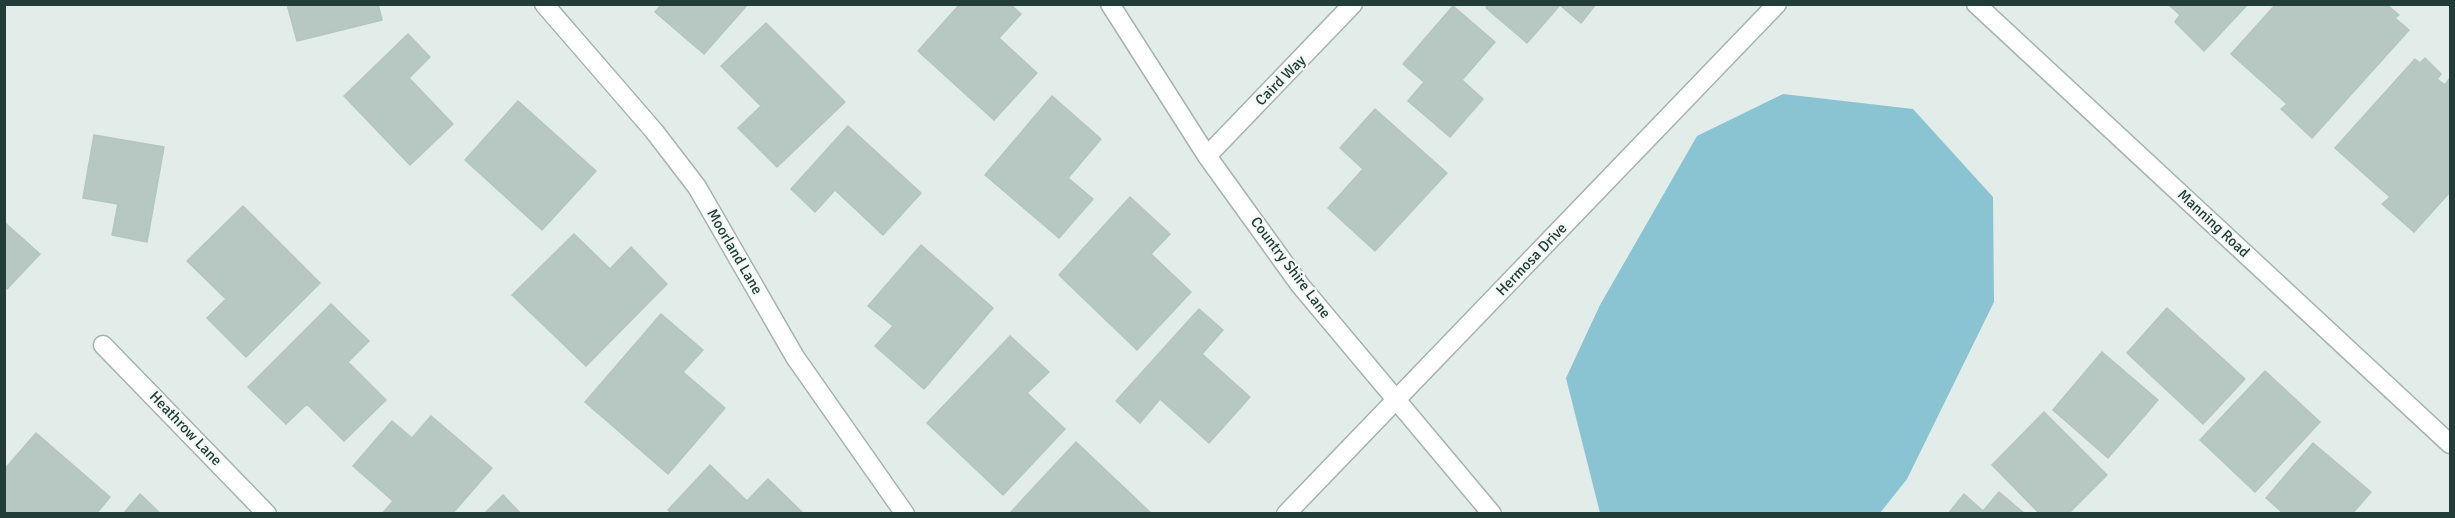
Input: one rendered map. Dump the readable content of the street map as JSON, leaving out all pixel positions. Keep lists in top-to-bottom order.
{
  "streets": {
    "street": [
      "Caird Way",
      "Manning Road",
      "Moorland Lane",
      "Hermosa Drive",
      "Country Shire Lane",
      "Heathrow Lane"
    ]
  },
  "crossings": [
    ["Caird Way", "Country Shire Lane"],
    ["Hermosa Drive", "Country Shire Lane"]
  ]
}
